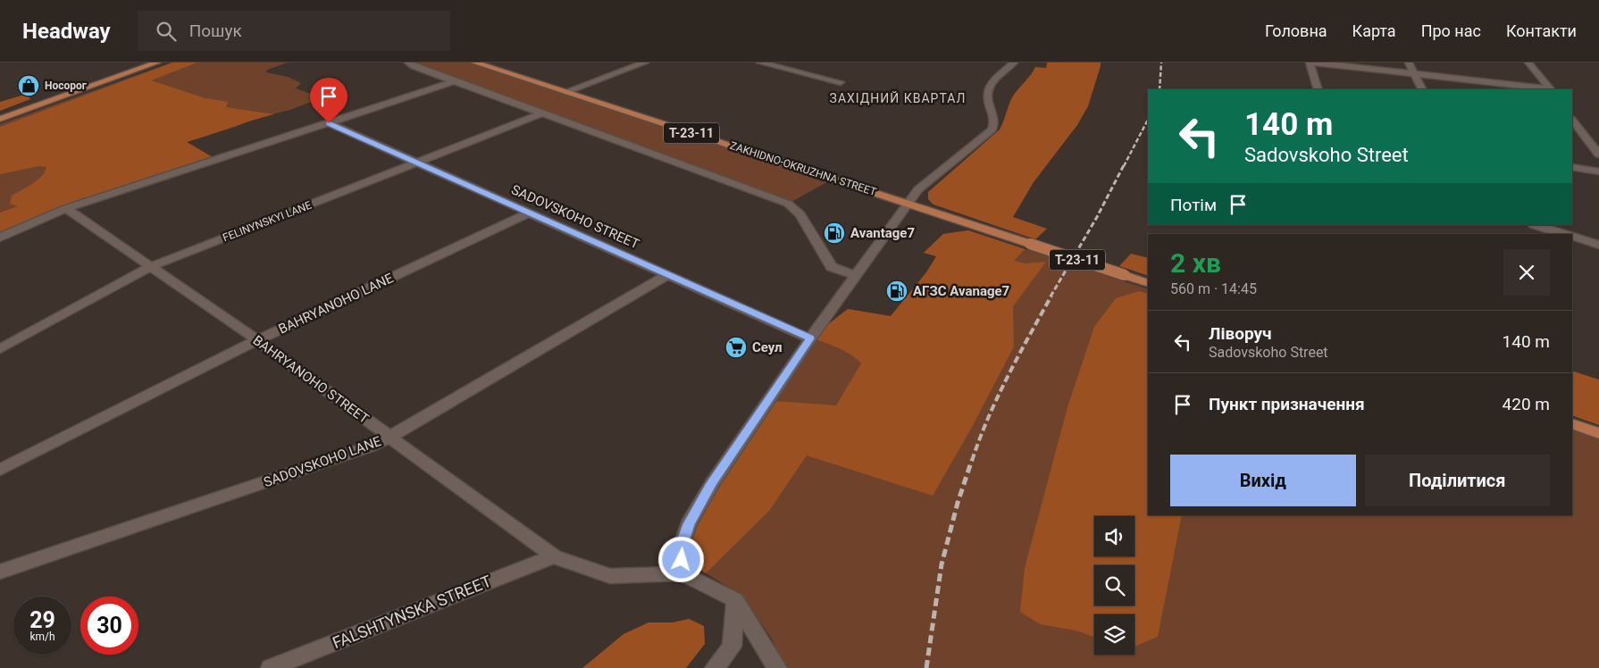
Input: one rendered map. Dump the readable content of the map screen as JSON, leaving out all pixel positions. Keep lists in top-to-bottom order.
{
  "streets": {
    "main road": ["Т-23-11", "ZAKHIDNO-OKRUZHNA STREET"],
    "street": [
      "SADOVSKOHO STREET",
      "FELINYNSKYI LANE",
      "BAHRYANOHO LANE",
      "BAHRYANOHO STREET",
      "SADOVSKOHO LANE",
      "FALSHTYNSKA STREET"
    ]
  },
  "crossings": [
    ["SADOVSKOHO STREET", "FELINYNSKYI LANE"],
    ["SADOVSKOHO STREET", "BAHRYANOHO LANE"],
    ["SADOVSKOHO STREET", "SADOVSKOHO LANE"],
    ["FELINYNSKYI LANE", "BAHRYANOHO STREET"],
    ["BAHRYANOHO LANE", "BAHRYANOHO STREET"],
    ["BAHRYANOHO STREET", "SADOVSKOHO LANE"],
    ["BAHRYANOHO STREET", "FALSHTYNSKA STREET"]
  ],
  "districts": ["ЗАХІДНИЙ КВАРТАЛ"],
  "places": {
    "shop": ["Носорог"],
    "fuel station": ["Avantage7", "АГЗС Avanage7"],
    "supermarket": ["Сеул"]
  },
  "page": {
    "header": "Headway",
    "search": "Пошук",
    "nav": [
      "Головна",
      "Карта",
      "Про нас",
      "Контакти"
    ],
    "turn": ["140 m", "Sadovskoho Street"],
    "then": "Потім",
    "heading": ["2 хв", "560 m · 14:45"],
    "list": [
      {
        "name": "Ліворуч",
        "note": "Sadovskoho Street",
        "value": "140 m"
      },
      {
        "name": "Пункт призначення",
        "value": "420 m"
      }
    ],
    "buttons": ["Вихід", "Поділитися"],
    "speed": "29 km/h",
    "limit": "30"
  }
}
